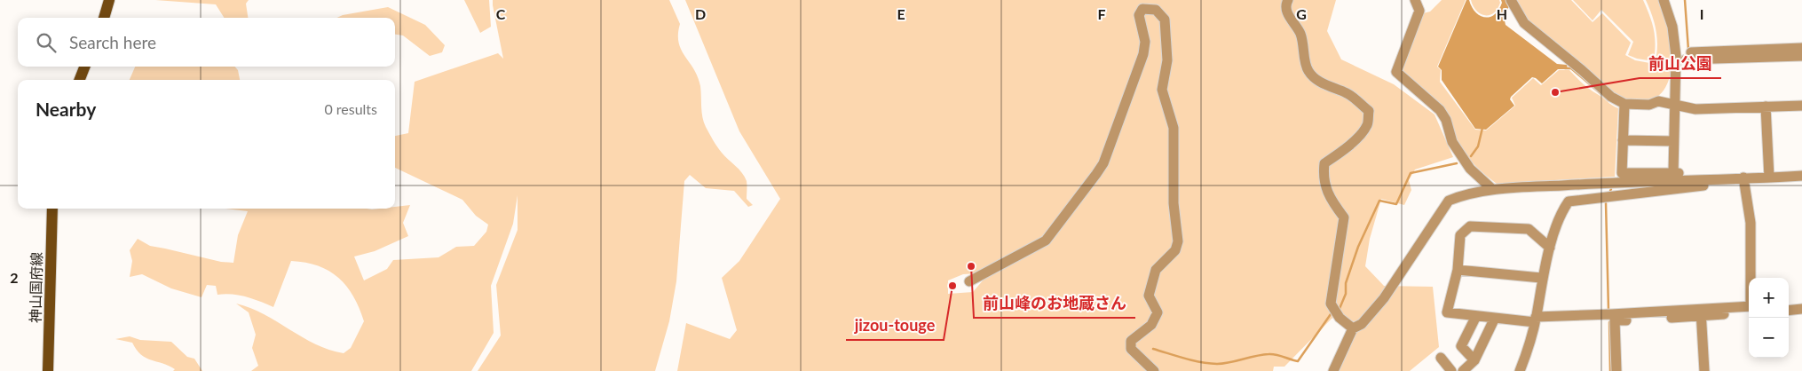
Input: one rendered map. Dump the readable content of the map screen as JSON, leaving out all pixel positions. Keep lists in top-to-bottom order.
{
  "streets": {
    "main road": ["神山国府線"]
  },
  "places": ["前山公園", "前山峰のお地蔵さん", "jizou-touge"],
  "page": {
    "search": "Search here",
    "heading": ["Nearby", "0 results"],
    "map_buttons": ["+", "−"]
  },
  "grid": {
    "columns": [
      "C",
      "D",
      "E",
      "F",
      "G",
      "H",
      "I"
    ],
    "rows": ["2"]
  }
}
